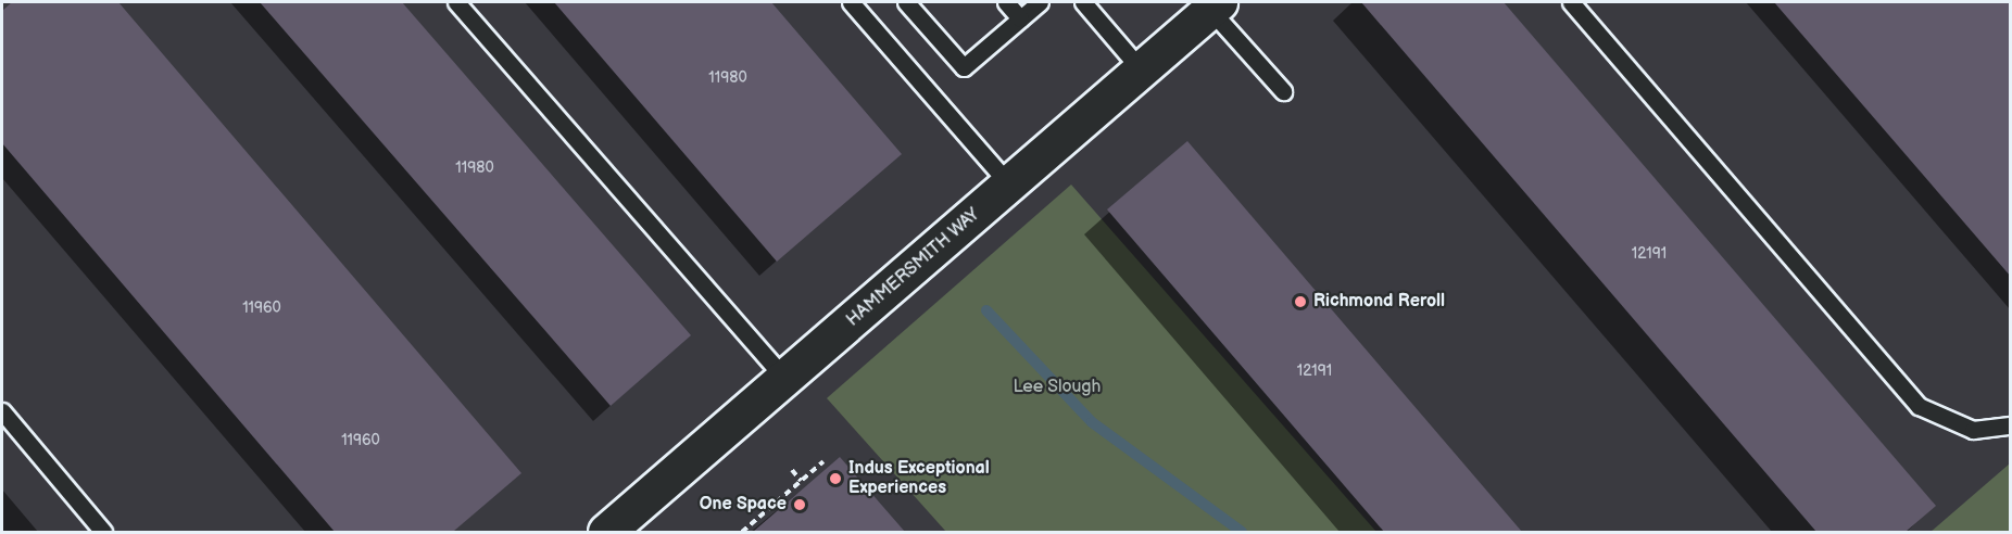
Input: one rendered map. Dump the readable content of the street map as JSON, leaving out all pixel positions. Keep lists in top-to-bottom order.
{
  "streets": {
    "street": ["HAMMERSMITH WAY"]
  },
  "parks": ["Lee Slough"],
  "places": ["Richmond Reroll", "Indus Exceptional Experiences", "One Space"],
  "house_numbers": [
    "11980",
    "11980",
    "12191",
    "11960",
    "12191",
    "11960"
  ]
}
